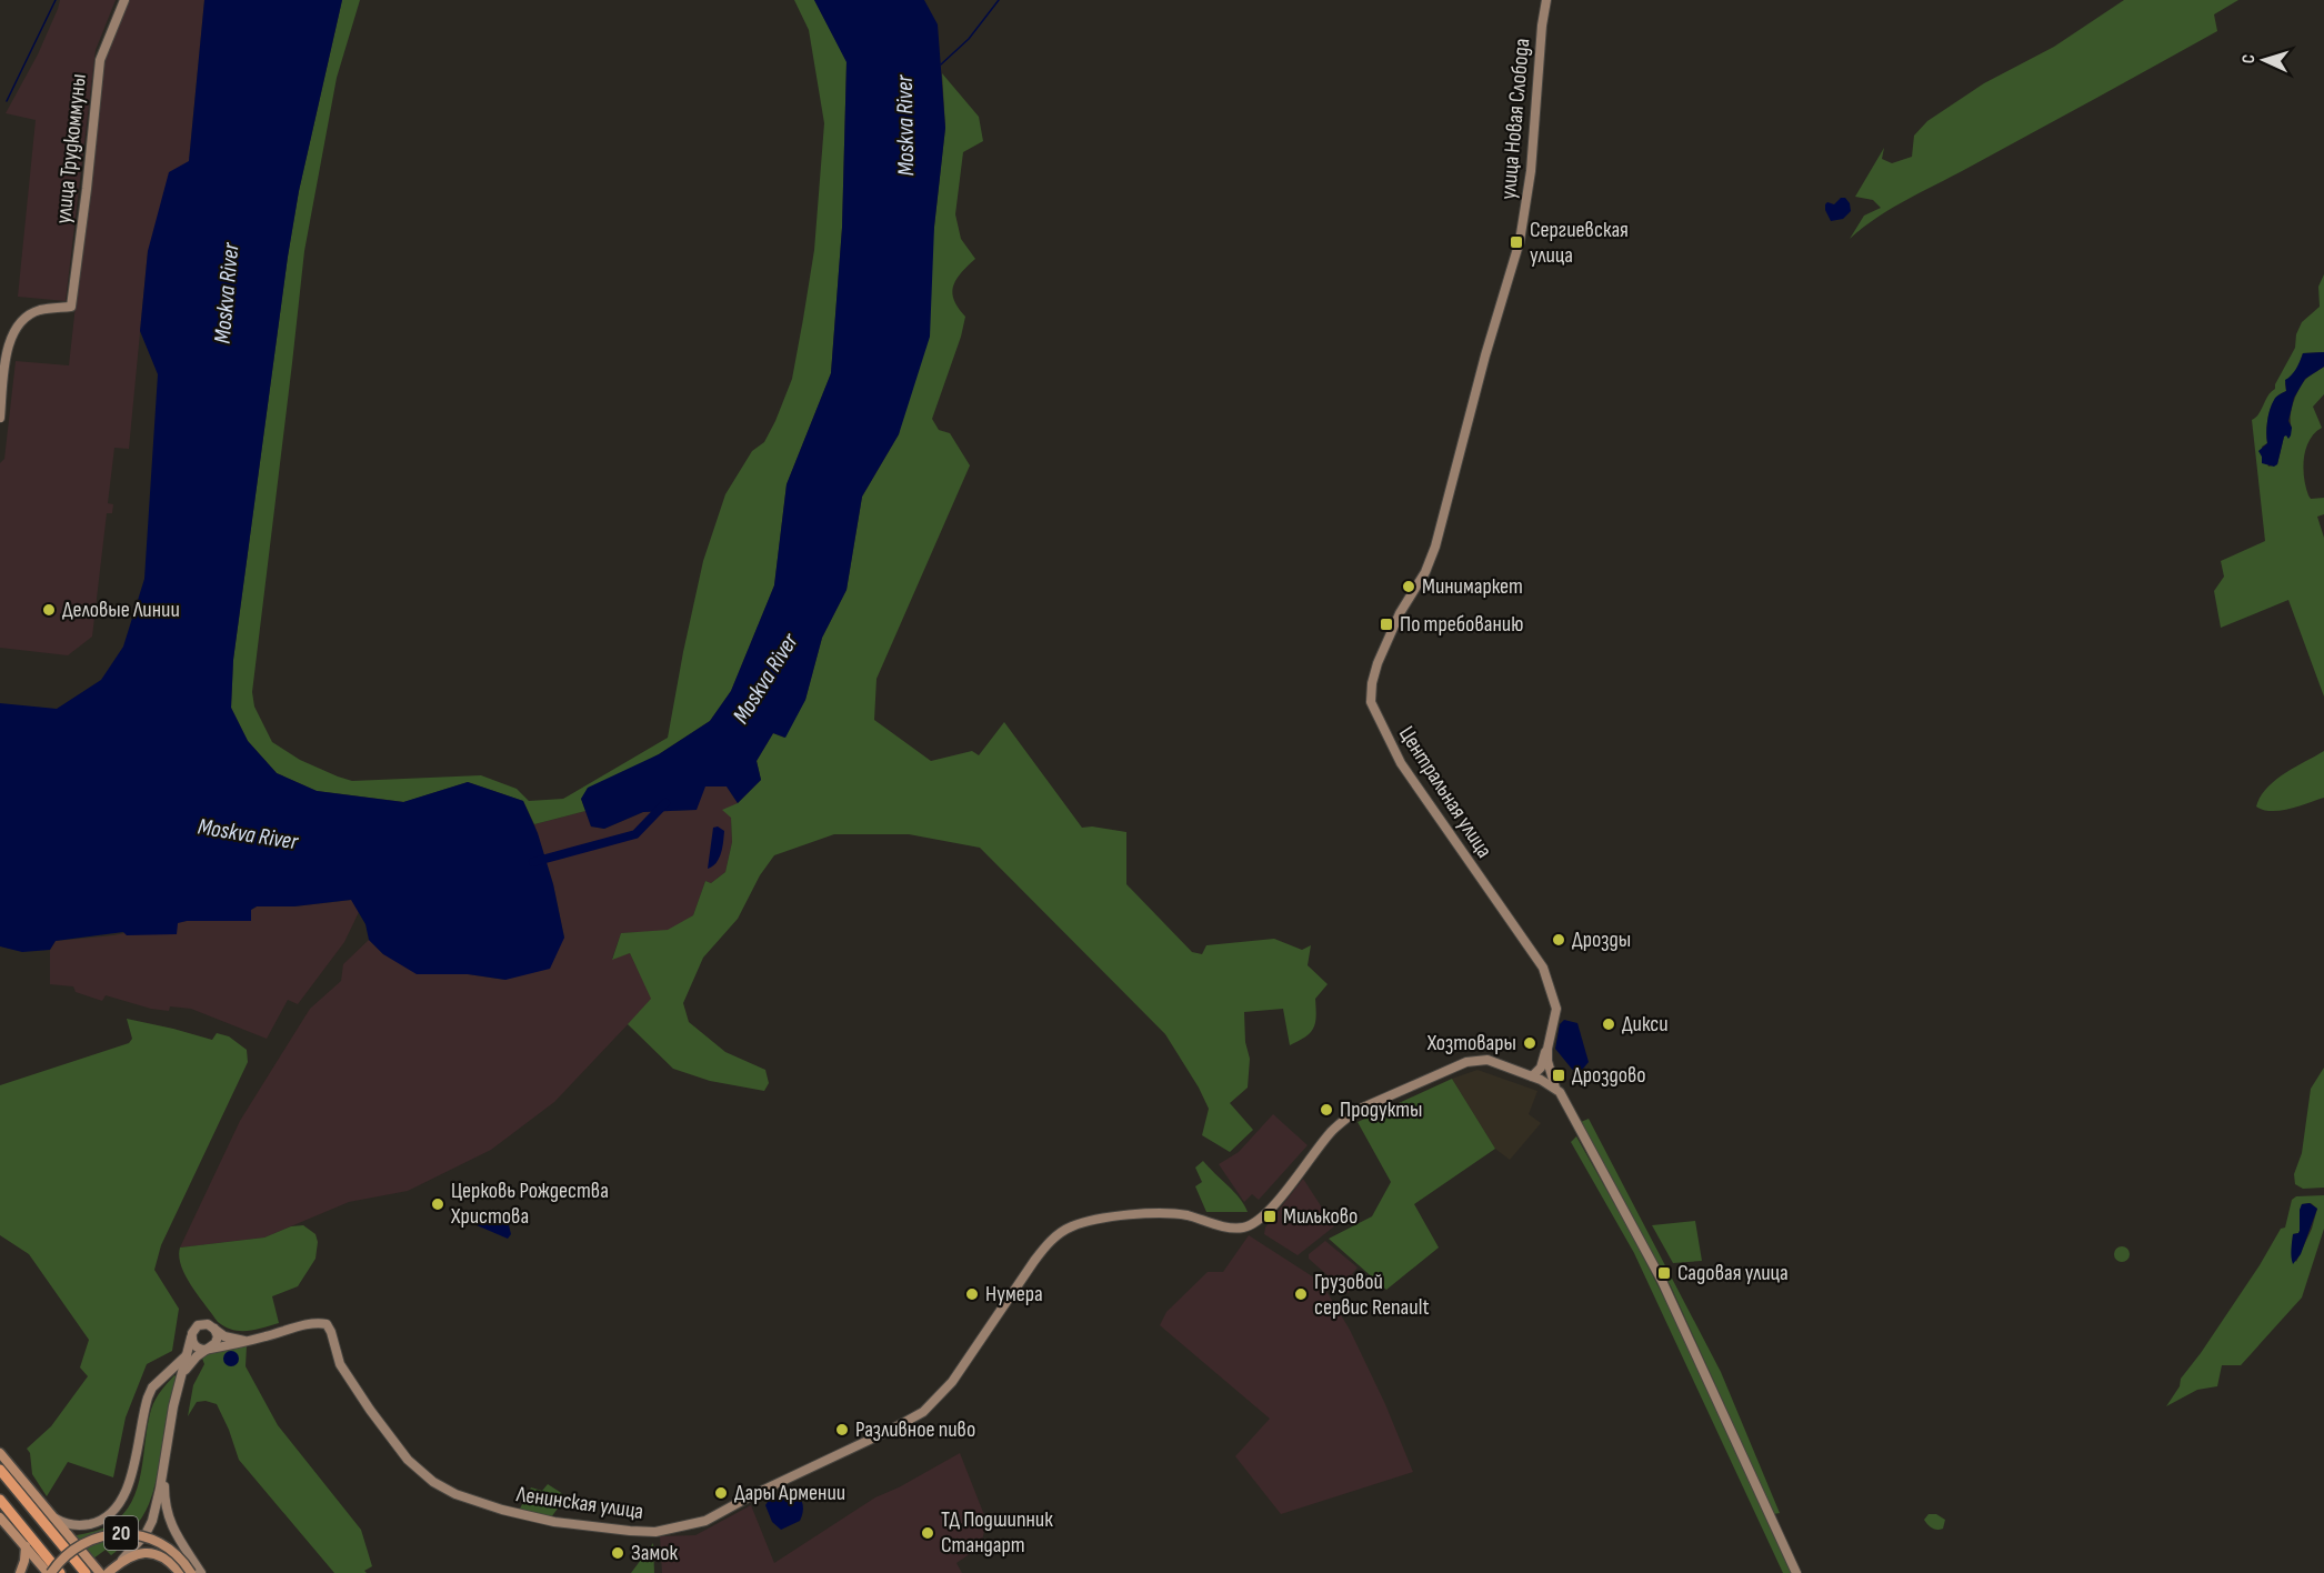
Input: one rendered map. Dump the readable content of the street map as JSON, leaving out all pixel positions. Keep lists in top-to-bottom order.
{
  "streets": {
    "main road": ["20"],
    "street": [
      "улица Новая Слобода",
      "улица Трудкоммуны",
      "Центральная улица",
      "Ленинская улица"
    ]
  },
  "crossings": [
    ["улица Новая Слобода", "Центральная улица"]
  ],
  "water": ["Moskva River"],
  "places": {
    "transit": [
      "Сергиевская улица",
      "По требованию",
      "Дроздово",
      "Мильково",
      "Садовая улица"
    ],
    "other": [
      "Минимаркет",
      "Деловые Линии",
      "Дрозды",
      "Дикси",
      "Хозтовары",
      "Продукты",
      "Церковь Рождества Христова",
      "Нумера",
      "Грузовой сервис Renault",
      "Разливное пиво",
      "Дары Армении",
      "ТД Подшипник Стандарт",
      "Замок"
    ]
  },
  "north": "left"
}
